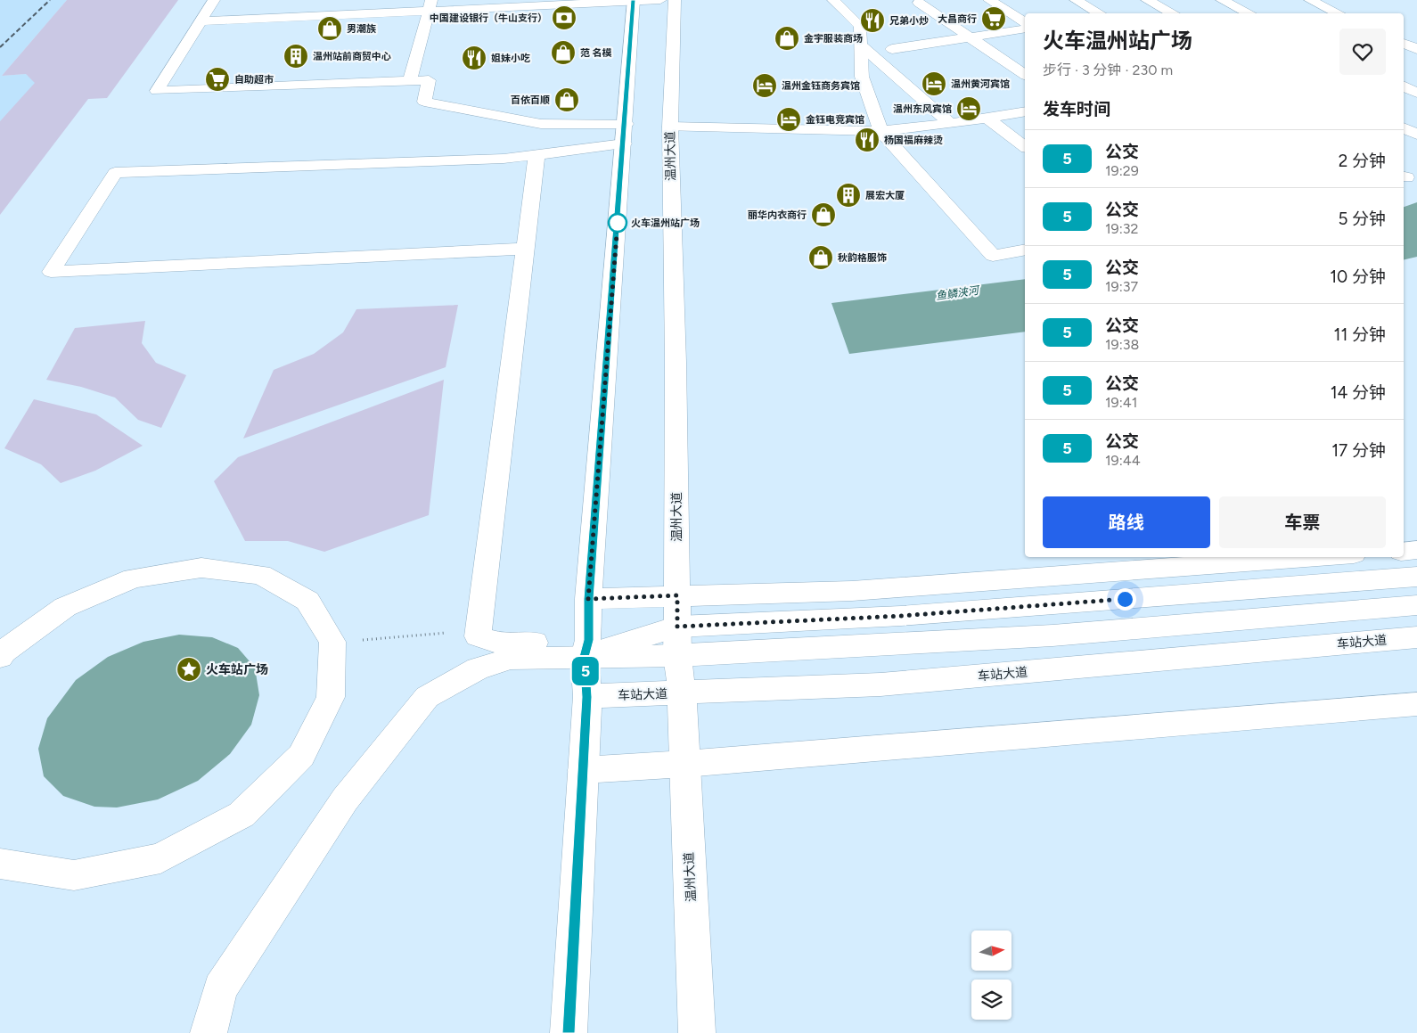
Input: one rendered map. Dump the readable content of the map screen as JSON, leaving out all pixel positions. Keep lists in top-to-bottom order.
{
  "streets": {
    "main road": ["温州大道", "车站大道"]
  },
  "crossings": [
    ["温州大道", "车站大道"]
  ],
  "water": ["鱼鳞浃河"],
  "places": {
    "bank": ["中国建设银行（牛山支行）"],
    "supermarket": ["大昌商行", "自助超市"],
    "restaurant": ["兄弟小炒", "姐妹小吃", "杨国福麻辣烫"],
    "shop": [
      "男潮族",
      "金宇服装商场",
      "范 名模",
      "百依百顺",
      "丽华内衣商行",
      "秋韵格服饰"
    ],
    "building": ["温州站前商贸中心", "展宏大厦"],
    "hotel": [
      "温州黄河宾馆",
      "温州金钰商务宾馆",
      "温州东风宾馆",
      "金钰电竞宾馆"
    ],
    "other": ["火车温州站广场"],
    "place": ["火车站广场"]
  },
  "lines": ["bus line 5"],
  "north": "right",
  "page": {
    "on_map": "5",
    "heading": [
      ["火车温州站广场", "步行 · 3 分钟 · 230 m"],
      "发车时间"
    ],
    "list": [
      {
        "mark": "5",
        "name": "公交",
        "note": "19:29",
        "value": "2 分钟"
      },
      {
        "mark": "5",
        "name": "公交",
        "note": "19:32",
        "value": "5 分钟"
      },
      {
        "mark": "5",
        "name": "公交",
        "note": "19:37",
        "value": "10 分钟"
      },
      {
        "mark": "5",
        "name": "公交",
        "note": "19:38",
        "value": "11 分钟"
      },
      {
        "mark": "5",
        "name": "公交",
        "note": "19:41",
        "value": "14 分钟"
      },
      {
        "mark": "5",
        "name": "公交",
        "note": "19:44",
        "value": "17 分钟"
      }
    ],
    "buttons": ["路线", "车票"]
  }
}
